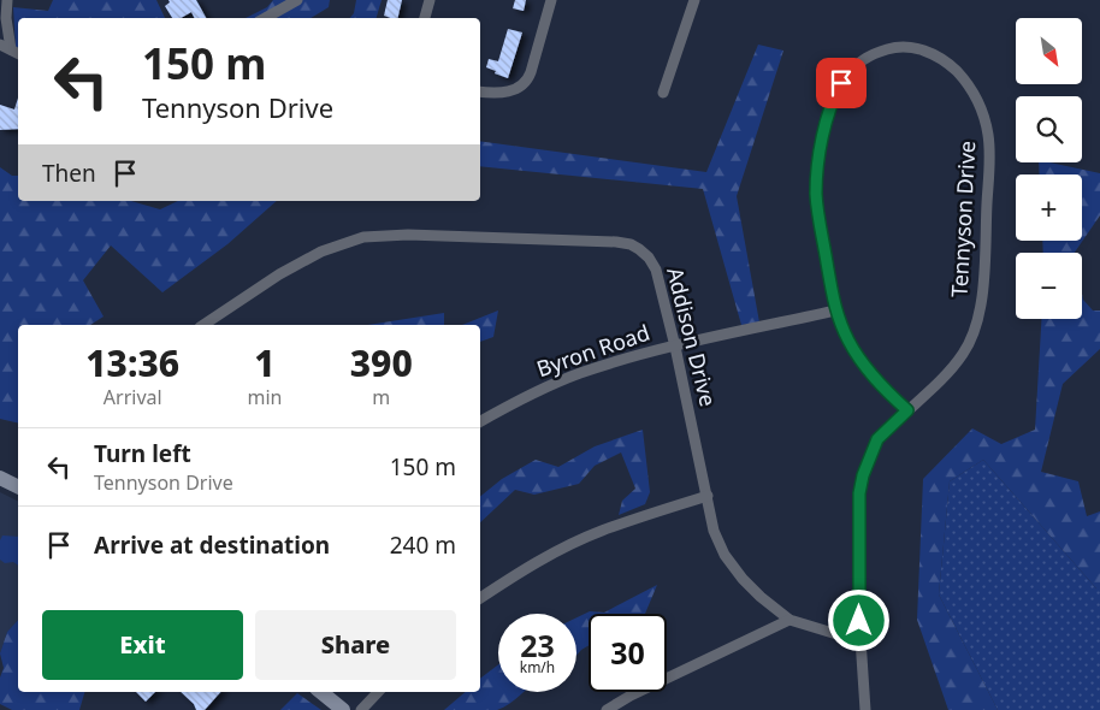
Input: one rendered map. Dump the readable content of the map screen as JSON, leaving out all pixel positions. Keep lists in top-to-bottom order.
{
  "streets": {
    "street": ["Tennyson Drive", "Addison Drive", "Byron Road"]
  },
  "crossings": [
    ["Tennyson Drive", "Addison Drive"],
    ["Tennyson Drive", "Byron Road"],
    ["Addison Drive", "Byron Road"]
  ],
  "north": "bottom right",
  "page": {
    "map_buttons": ["+", "−"],
    "turn": ["150 m", "Tennyson Drive"],
    "then": "Then",
    "eta": [
      "13:36",
      "Arrival",
      "1",
      "min",
      "390",
      "m"
    ],
    "list": [
      {
        "name": "Turn left",
        "note": "Tennyson Drive",
        "value": "150 m"
      },
      {
        "name": "Arrive at destination",
        "value": "240 m"
      }
    ],
    "buttons": ["Exit", "Share"],
    "speed": "23 km/h",
    "limit": "30"
  }
}
